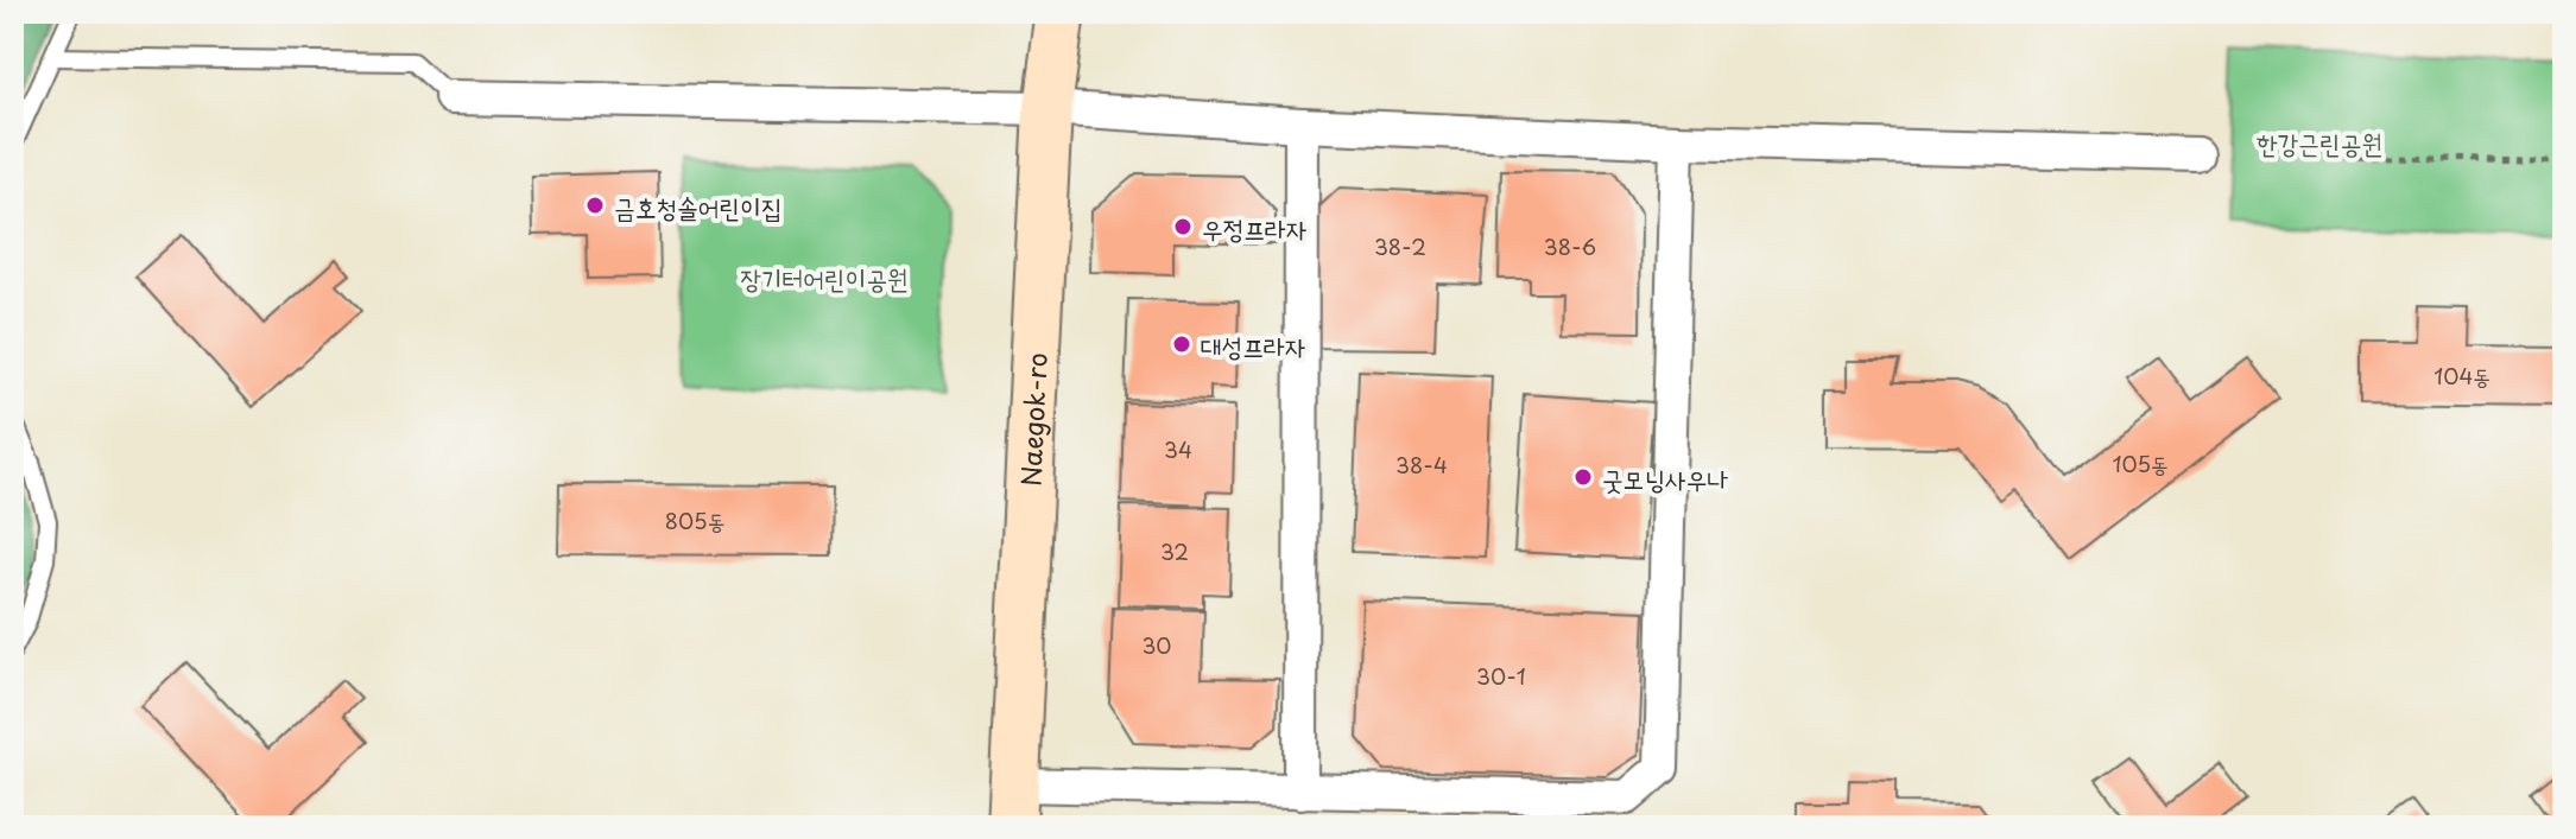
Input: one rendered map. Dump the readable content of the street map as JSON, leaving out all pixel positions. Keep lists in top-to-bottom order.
{
  "streets": {
    "main road": ["Naegok-ro"]
  },
  "parks": ["한강근린공원", "장기터어린이공원"],
  "places": [
    "금호청솔어린이집",
    "우정프라자",
    "대성프라자",
    "굿모닝사우나"
  ],
  "house_numbers": [
    "38-2",
    "38-6",
    "104동",
    "34",
    "105동",
    "38-4",
    "805동",
    "32",
    "30",
    "30-1"
  ]
}
